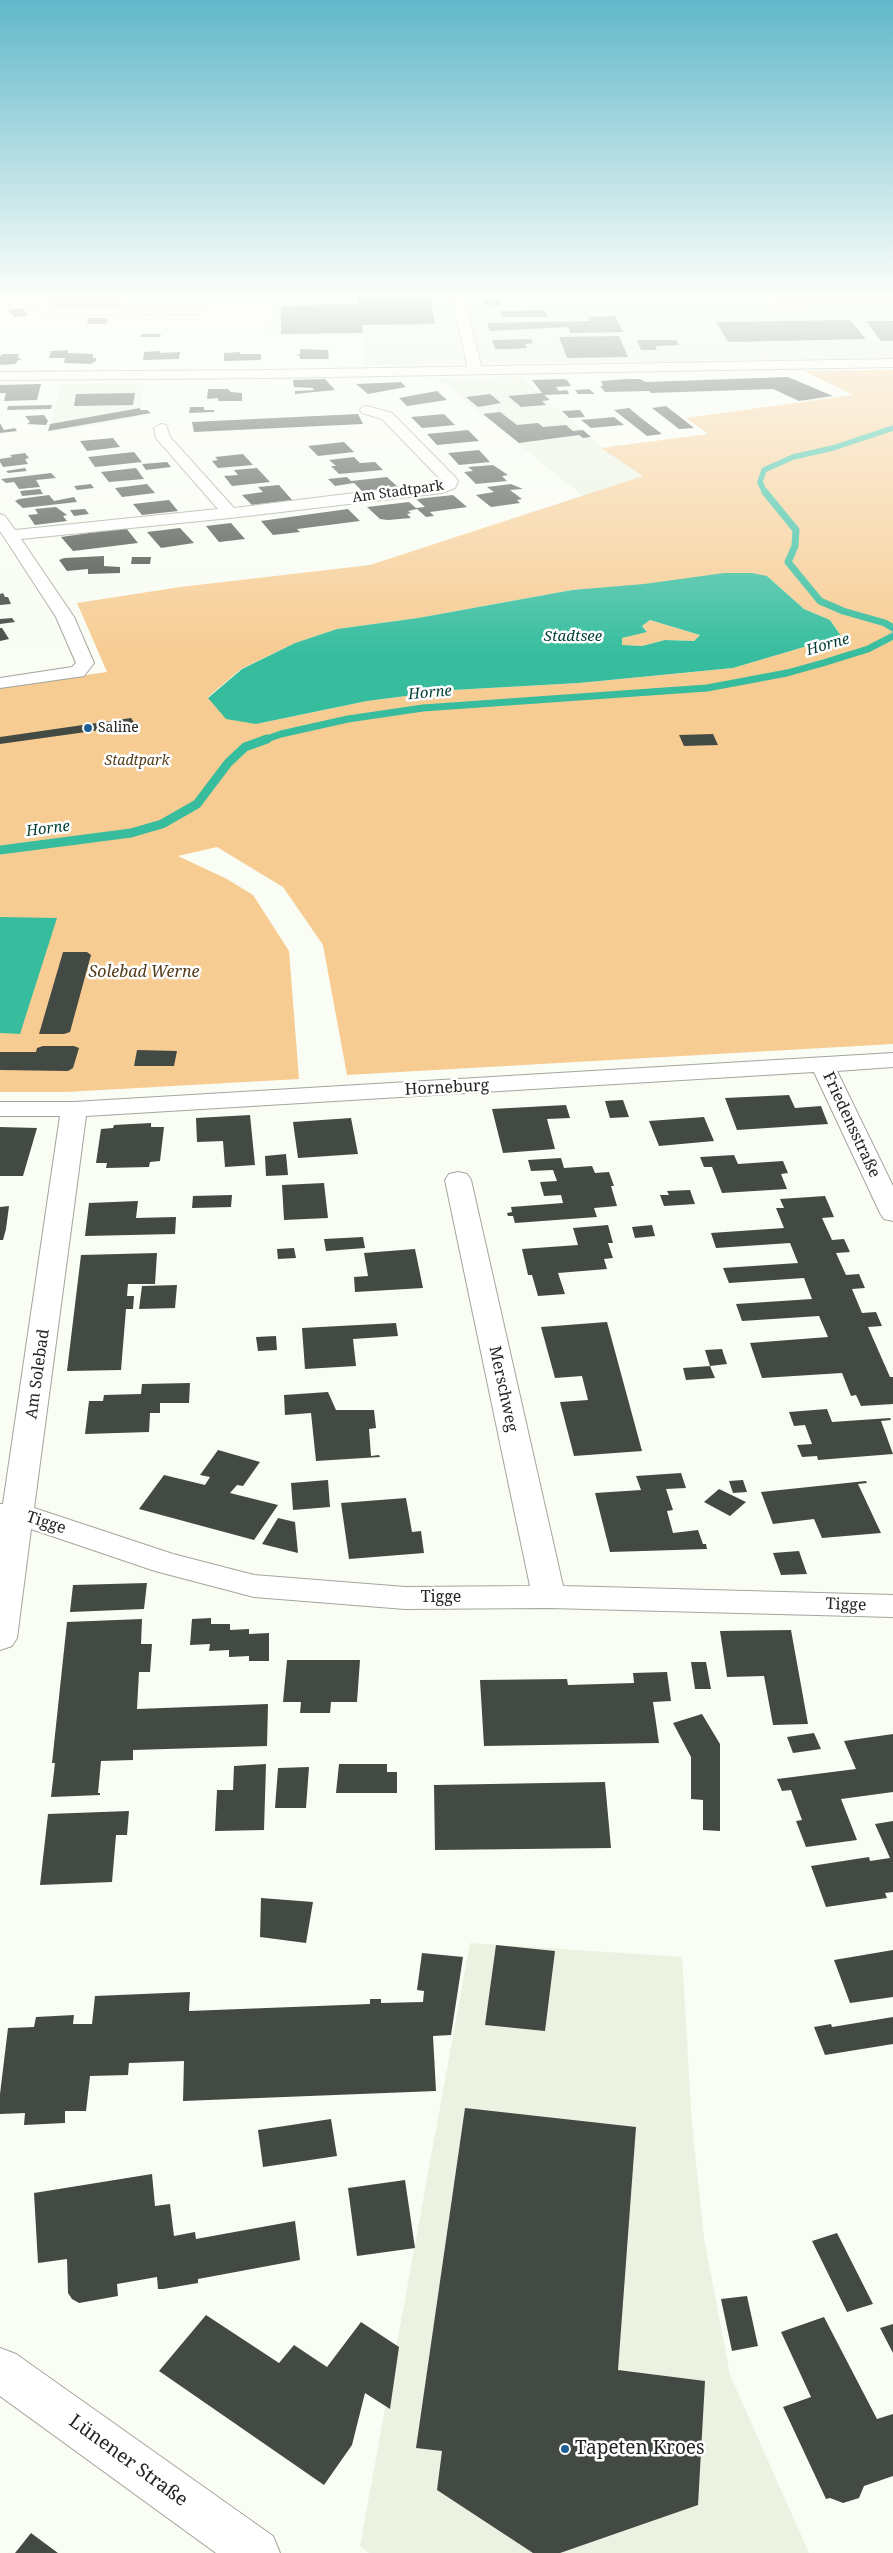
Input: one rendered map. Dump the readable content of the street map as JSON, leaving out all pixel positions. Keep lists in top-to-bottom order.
{
  "streets": {
    "street": [
      "Am Stadtpark",
      "Horneburg",
      "Friedensstraße",
      "Am Solebad",
      "Merschweg",
      "Tigge",
      "Lünener Straße"
    ]
  },
  "crossings": [
    ["Horneburg", "Friedensstraße"],
    ["Horneburg", "Am Solebad"],
    ["Am Solebad", "Tigge"],
    ["Merschweg", "Tigge"]
  ],
  "water": ["Stadtsee", "Horne"],
  "parks": ["Stadtpark", "Solebad Werne"],
  "places": ["Saline", "Tapeten Kroes"]
}
